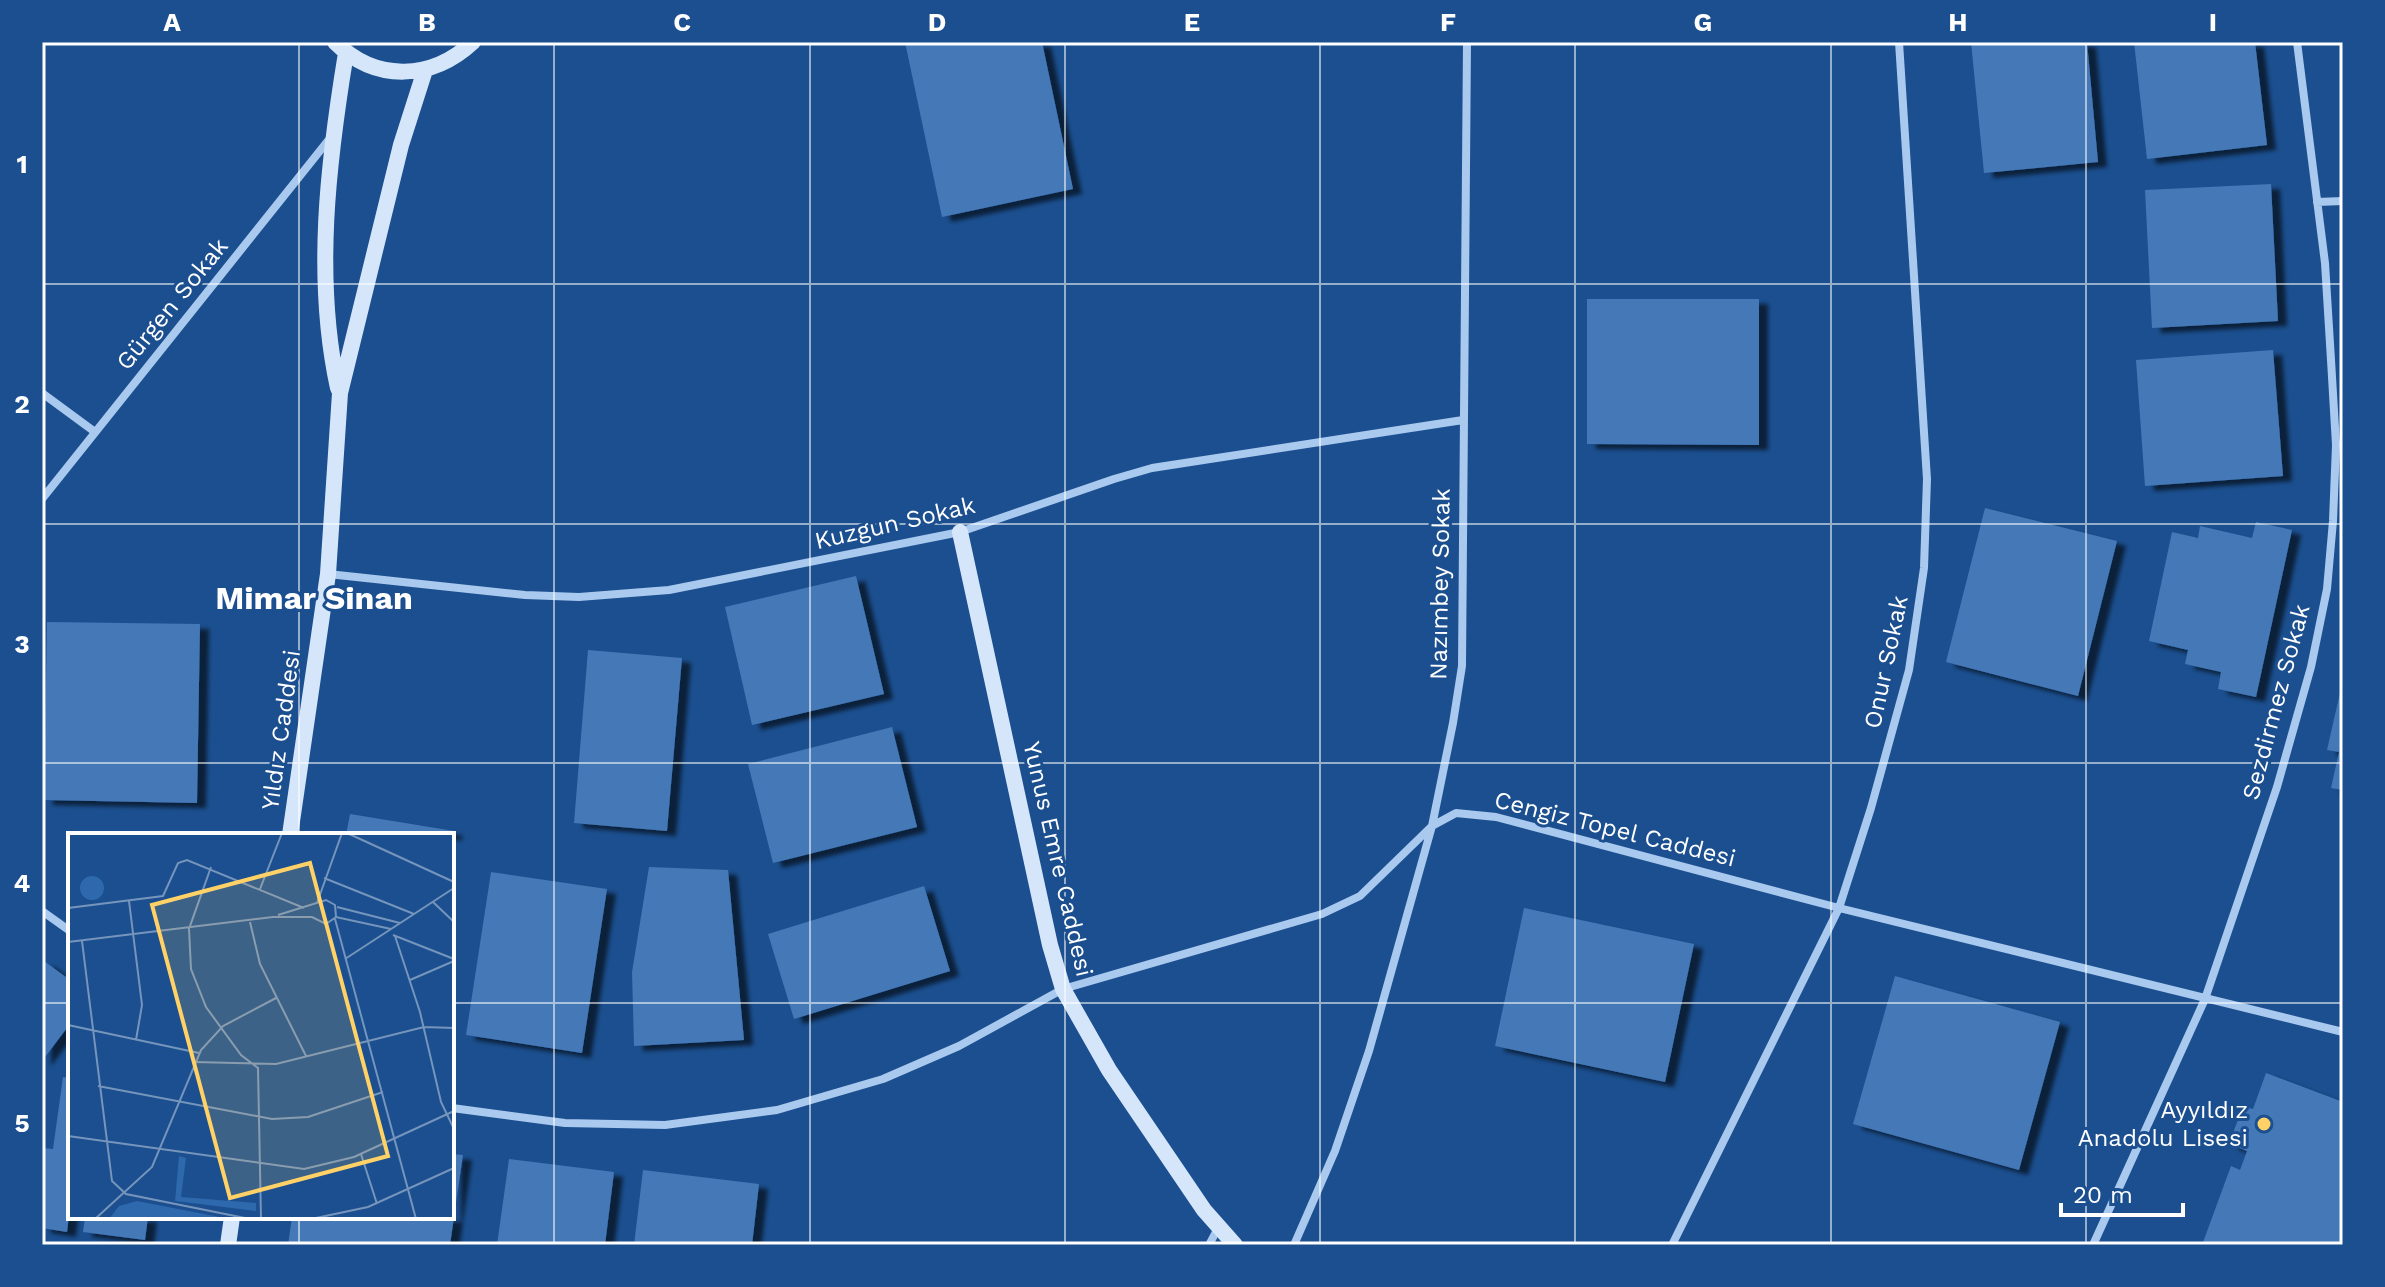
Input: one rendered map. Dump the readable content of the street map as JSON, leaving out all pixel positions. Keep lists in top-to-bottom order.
{
  "streets": {
    "street": [
      "Gürgen Sokak",
      "Kuzgun Sokak",
      "Nazımbey Sokak",
      "Onur Sokak",
      "Sezdirmez Sokak",
      "Yıldız Caddesi",
      "Cengiz Topel Caddesi",
      "Yunus Emre Caddesi"
    ]
  },
  "crossings": [
    ["Gürgen Sokak", "Yıldız Caddesi"],
    ["Kuzgun Sokak", "Nazımbey Sokak"],
    ["Kuzgun Sokak", "Yıldız Caddesi"],
    ["Kuzgun Sokak", "Yunus Emre Caddesi"],
    ["Nazımbey Sokak", "Cengiz Topel Caddesi"],
    ["Onur Sokak", "Cengiz Topel Caddesi"],
    ["Sezdirmez Sokak", "Cengiz Topel Caddesi"],
    ["Cengiz Topel Caddesi", "Yunus Emre Caddesi"]
  ],
  "districts": ["Mimar Sinan"],
  "places": ["Ayyıldız Anadolu Lisesi"],
  "scale_bar": "20 m",
  "grid": {
    "columns": [
      "A",
      "B",
      "C",
      "D",
      "E",
      "F",
      "G",
      "H",
      "I"
    ],
    "rows": [
      "1",
      "2",
      "3",
      "4",
      "5"
    ]
  }
}
